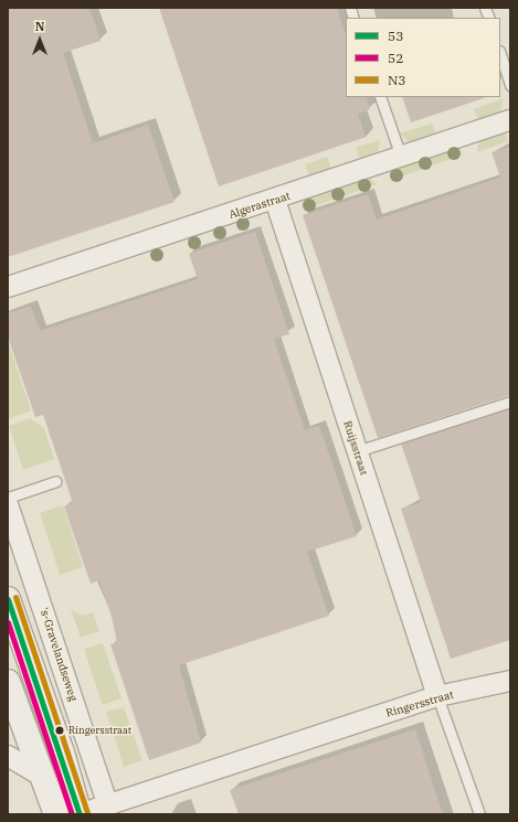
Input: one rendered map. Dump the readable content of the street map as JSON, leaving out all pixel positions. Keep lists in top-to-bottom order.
{
  "streets": {
    "street": [
      "Algerastraat",
      "Ruijsstraat",
      "'s-Gravelandseweg",
      "Ringersstraat"
    ]
  },
  "crossings": [
    ["Algerastraat", "Ruijsstraat"],
    ["Ruijsstraat", "Ringersstraat"],
    ["'s-Gravelandseweg", "Ringersstraat"]
  ],
  "places": ["Ringersstraat"],
  "lines": ["transit line N3", "transit line 53", "transit line 52"],
  "legend": ["53", "52", "N3"],
  "north": "top"
}
